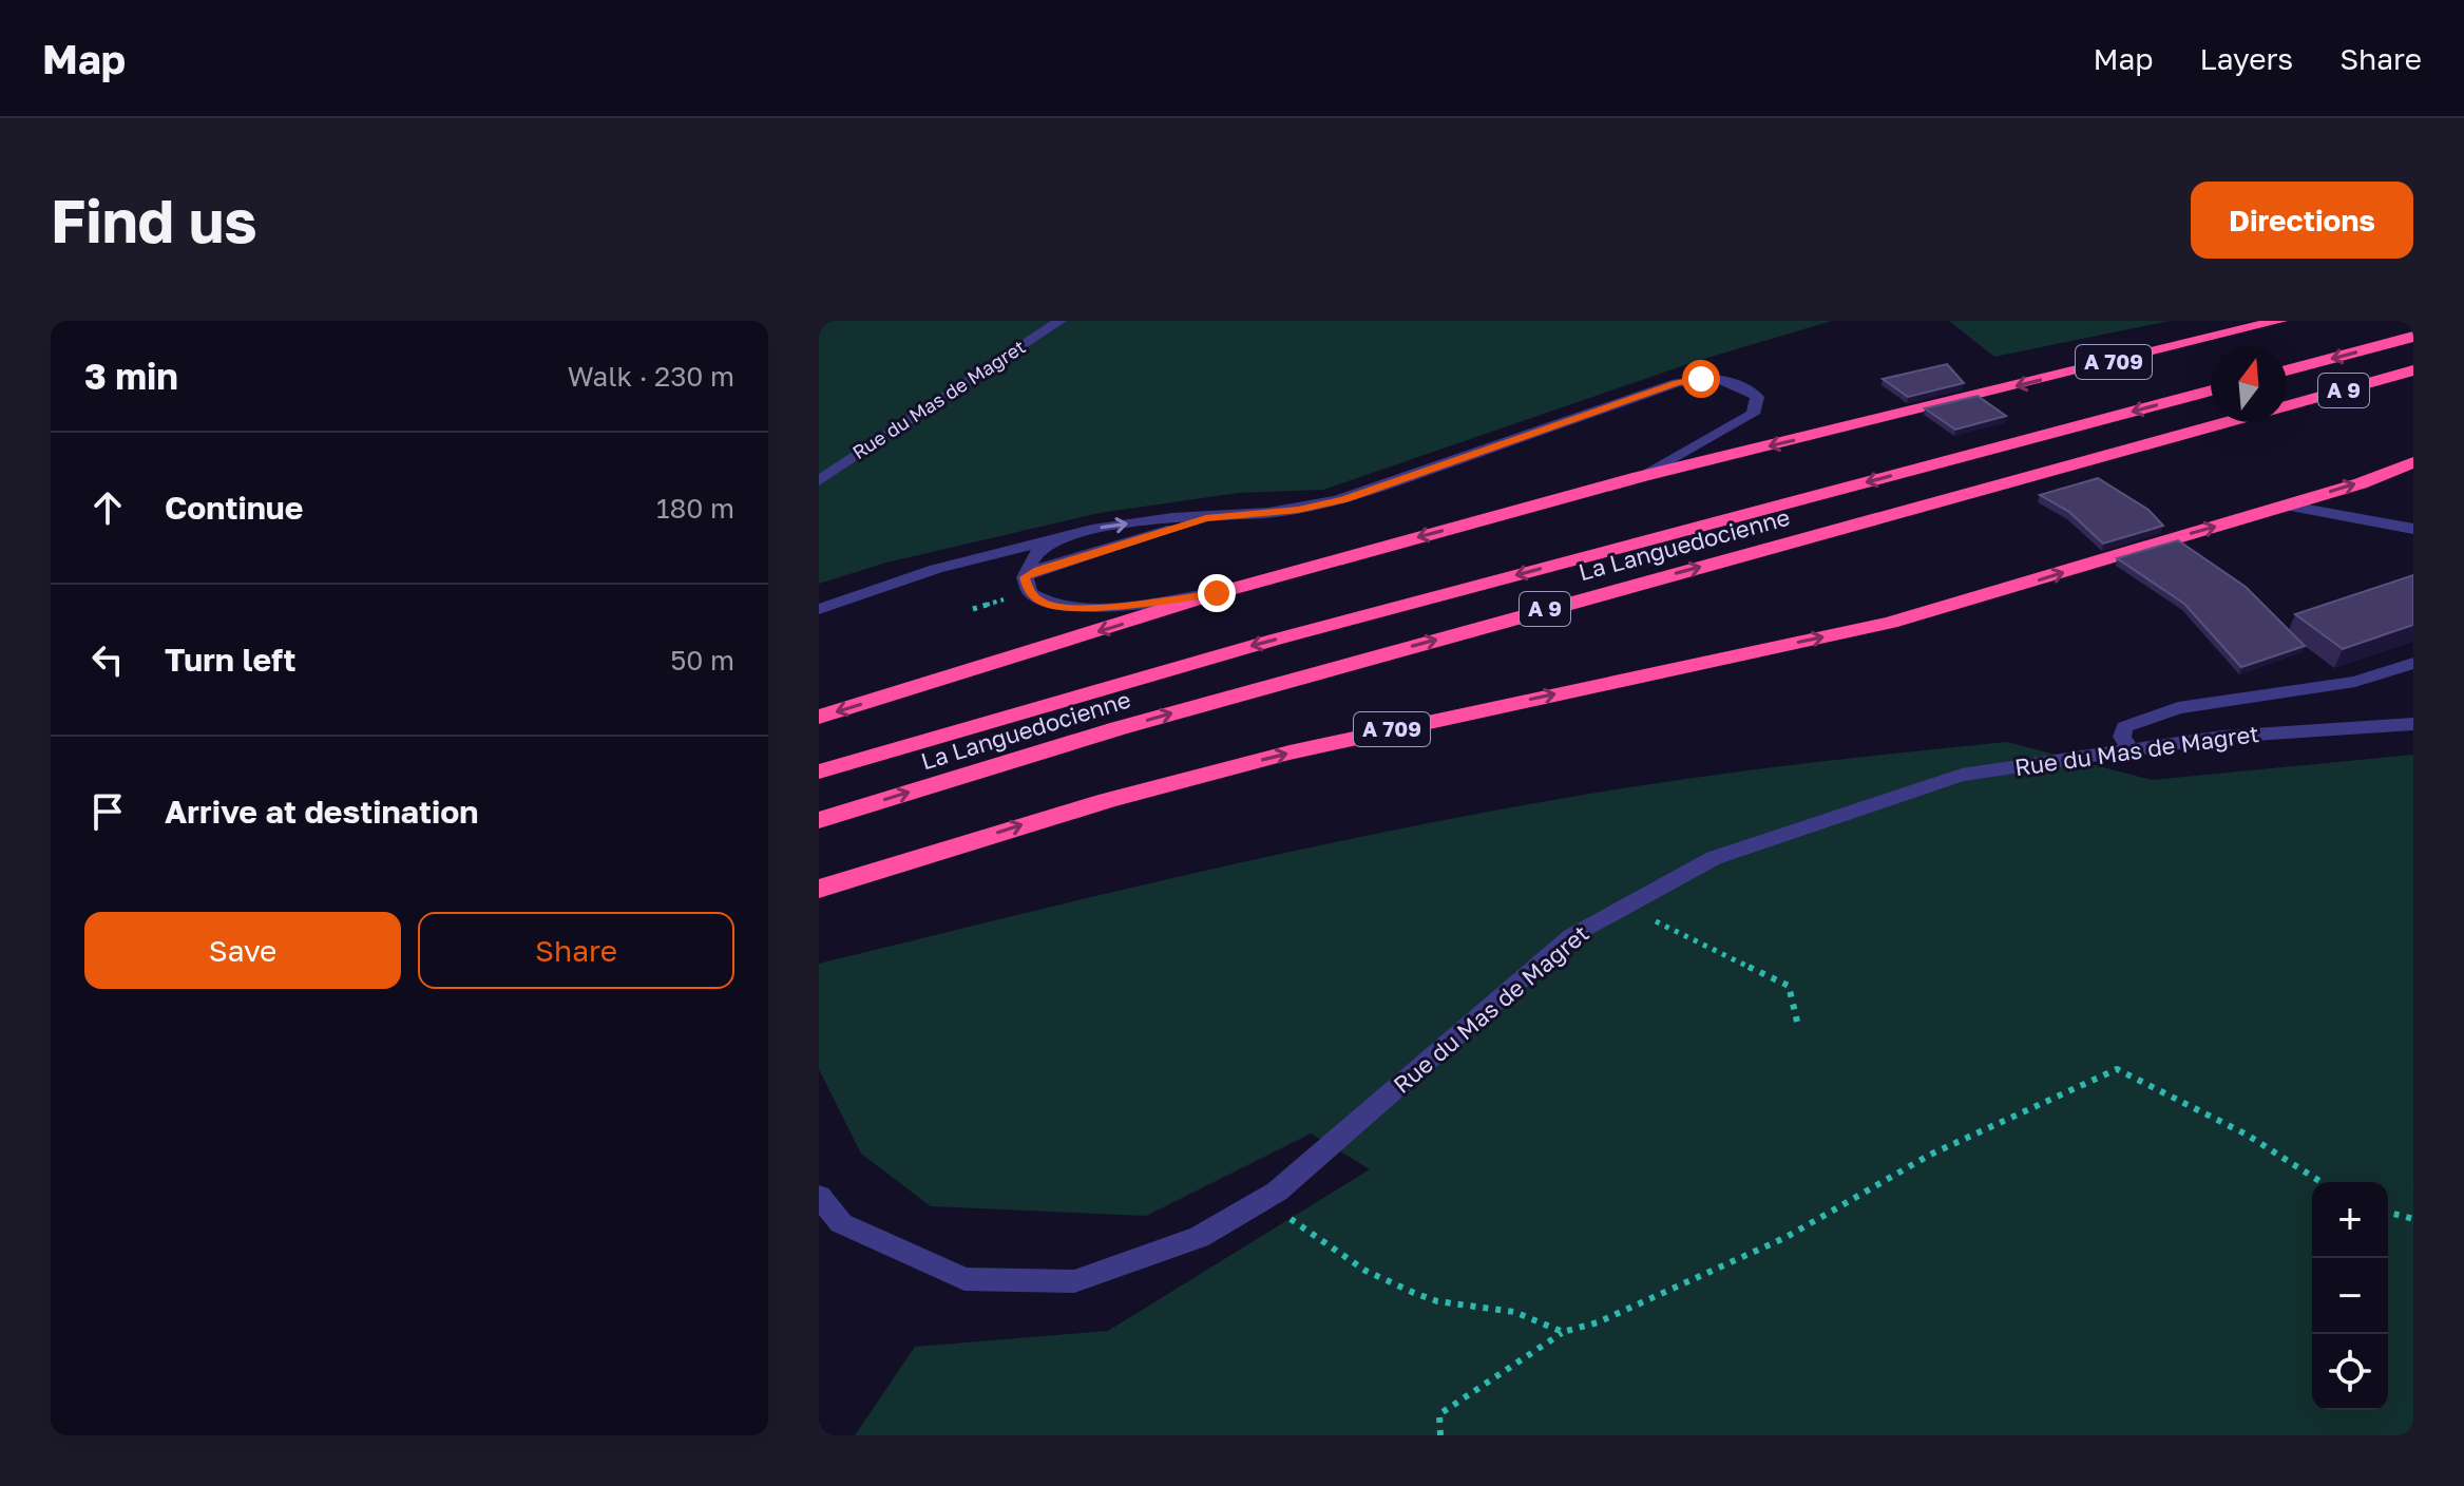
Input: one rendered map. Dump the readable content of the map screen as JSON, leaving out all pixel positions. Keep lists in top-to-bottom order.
{
  "streets": {
    "highway": ["A 709", "A 9", "La Languedocienne"],
    "street": ["Rue du Mas de Magret"]
  },
  "north": "top",
  "page": {
    "header": "Map",
    "nav": ["Map", "Layers", "Share"],
    "buttons": [
      "Directions",
      ["Save", "Share"]
    ],
    "title": "Find us",
    "heading": ["3 min", "Walk · 230 m"],
    "list": [
      ["Continue", "180 m"],
      ["Turn left", "50 m"],
      "Arrive at destination"
    ],
    "map_buttons": ["+", "−"]
  }
}
